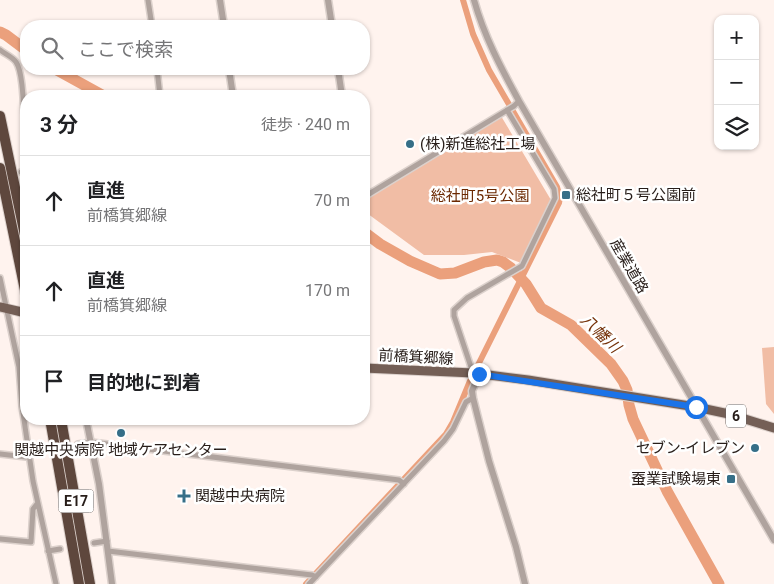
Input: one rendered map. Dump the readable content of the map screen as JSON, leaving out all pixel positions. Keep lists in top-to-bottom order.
{
  "streets": {
    "highway": ["E17"],
    "main road": ["前橋箕郷線", "6"],
    "street": ["産業道路"]
  },
  "crossings": [
    ["産業道路", "前橋箕郷線"],
    ["産業道路", "6"],
    ["前橋箕郷線", "6"]
  ],
  "water": ["八幡川"],
  "parks": ["総社町5号公園"],
  "places": {
    "other": ["(株)新進総社工場", "関越中央病院 地域ケアセンター", "セブン-イレブン"],
    "transit": ["総社町５号公園前", "蚕業試験場東"],
    "health": ["関越中央病院"]
  },
  "page": {
    "map_buttons": ["+", "−"],
    "search": "ここで検索",
    "heading": ["3 分", "徒歩 · 240 m"],
    "list": [
      ["直進", "前橋箕郷線", "70 m"],
      ["直進", "前橋箕郷線", "170 m"],
      "目的地に到着"
    ]
  }
}
